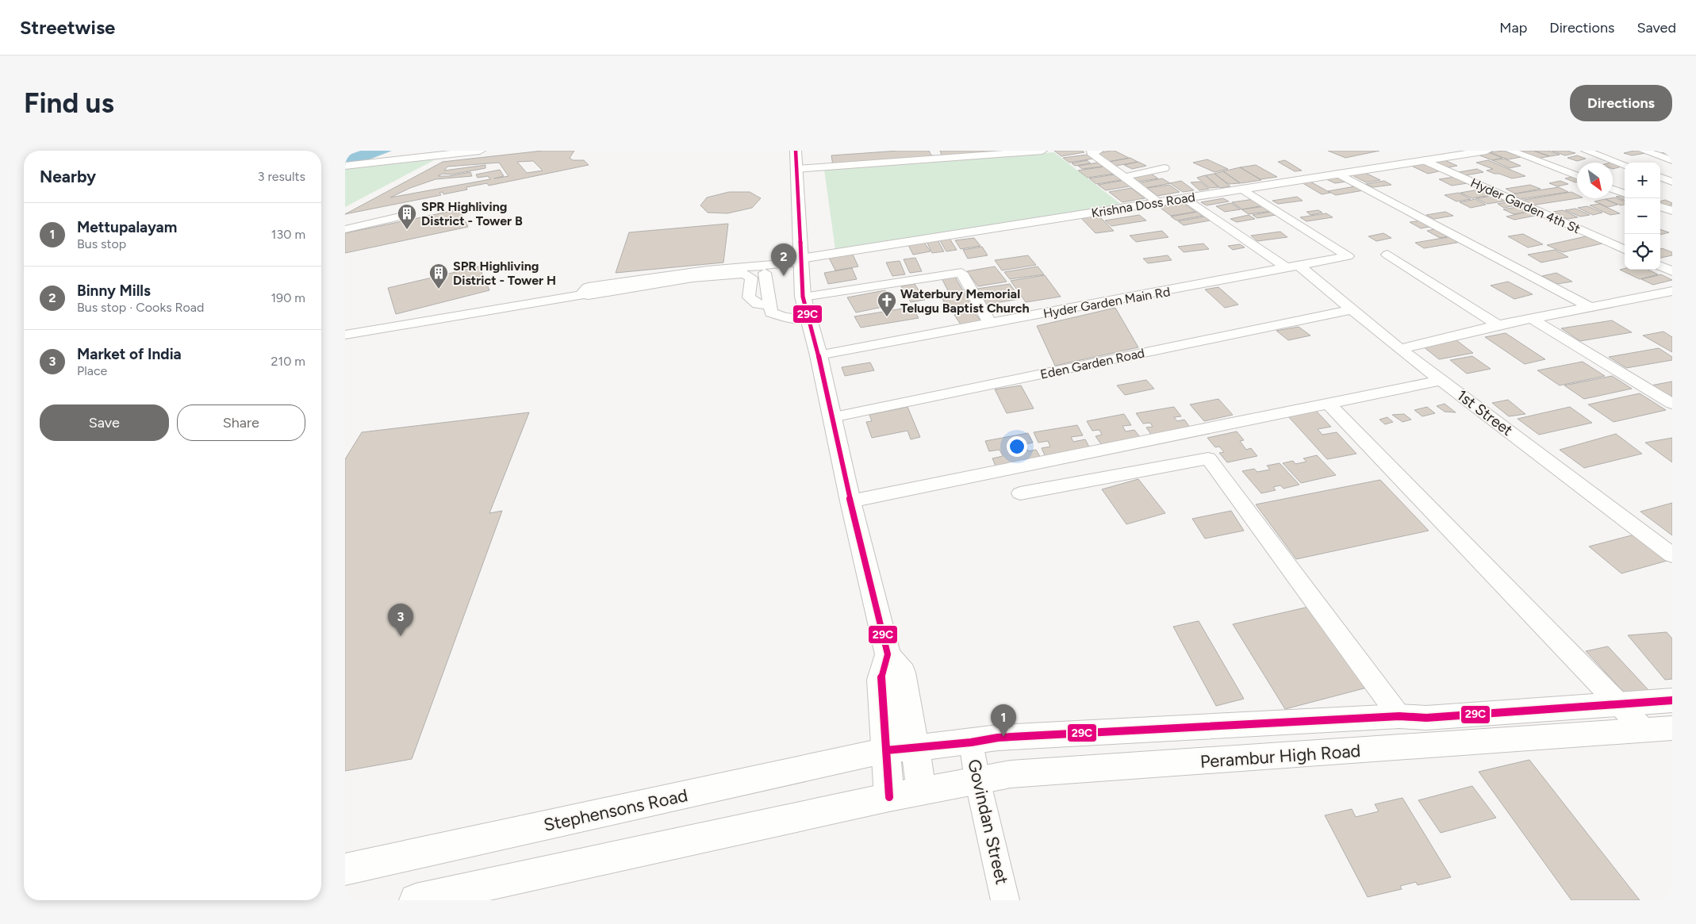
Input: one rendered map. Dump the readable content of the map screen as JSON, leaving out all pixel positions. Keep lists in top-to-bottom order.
{
  "streets": {
    "main road": ["Krishna Doss Road", "Perambur High Road", "Stephensons Road"],
    "street": [
      "Hyder Garden 4th St",
      "Hyder Garden Main Rd",
      "Eden Garden Road",
      "1st Street",
      "Govindan Street"
    ]
  },
  "crossings": [
    ["Krishna Doss Road", "Hyder Garden 4th St"],
    ["Krishna Doss Road", "Hyder Garden Main Rd"],
    ["Krishna Doss Road", "1st Street"],
    ["Hyder Garden Main Rd", "1st Street"],
    ["Eden Garden Road", "1st Street"],
    ["Perambur High Road", "Stephensons Road"],
    ["Perambur High Road", "Govindan Street"]
  ],
  "places": {
    "building": ["SPR Highliving District - Tower B", "SPR Highliving District - Tower H"],
    "church": ["Waterbury Memorial Telugu Baptist Church"]
  },
  "lines": ["transit line 29C"],
  "north": "bottom right",
  "page": {
    "header": "Streetwise",
    "nav": ["Map", "Directions", "Saved"],
    "buttons": [
      "Directions",
      ["Save", "Share"]
    ],
    "title": "Find us",
    "heading": ["Nearby", "3 results"],
    "map_buttons": ["+", "−"],
    "list": [
      {
        "mark": "1",
        "name": "Mettupalayam",
        "note": "Bus stop",
        "value": "130 m"
      },
      {
        "mark": "2",
        "name": "Binny Mills",
        "note": "Bus stop · Cooks Road",
        "value": "190 m"
      },
      {
        "mark": "3",
        "name": "Market of India",
        "note": "Place",
        "value": "210 m"
      }
    ],
    "pins": ["2", "3", "1"]
  }
}
